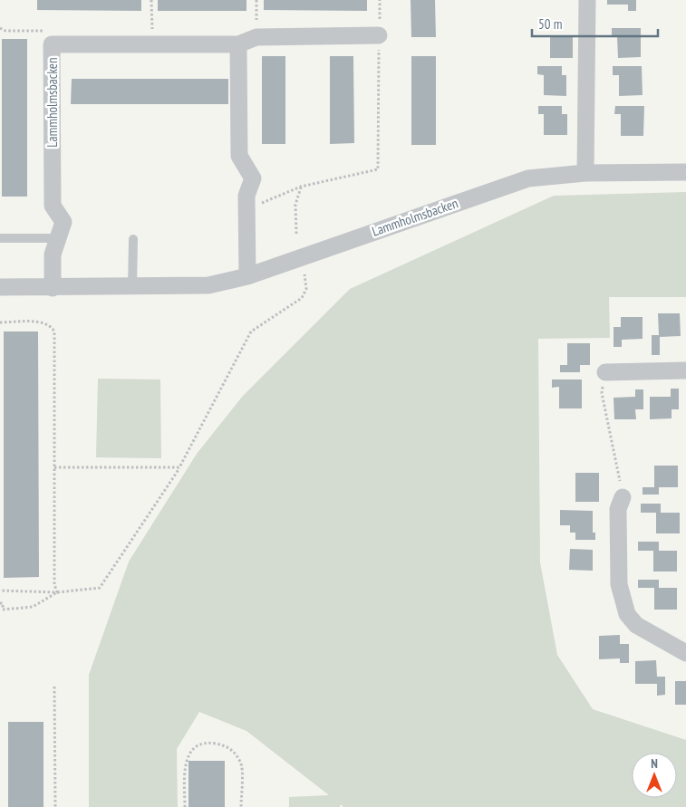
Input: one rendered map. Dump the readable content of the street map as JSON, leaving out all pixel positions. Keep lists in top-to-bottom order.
{
  "streets": {
    "street": ["Lammholmsbacken"]
  },
  "scale_bar": "50 m",
  "north": "top"
}
